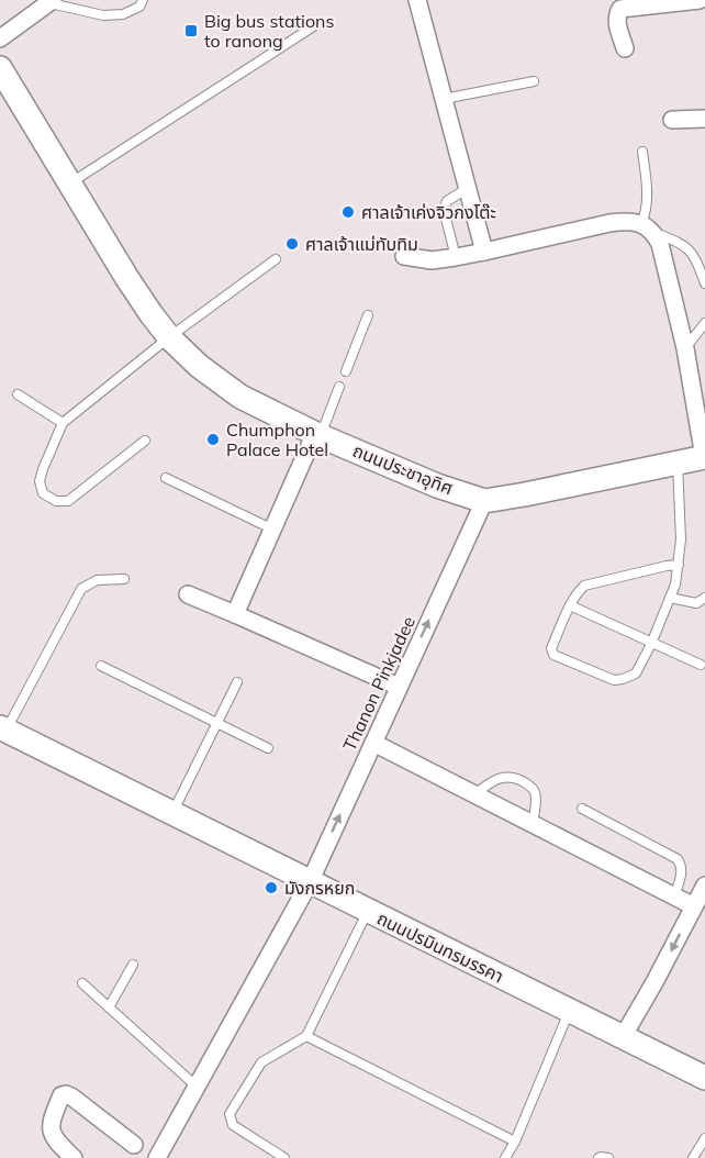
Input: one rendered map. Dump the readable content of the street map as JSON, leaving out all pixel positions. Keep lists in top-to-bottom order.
{
  "streets": {
    "street": ["ถนนประชาอุทิศ", "Thanon Pinkjadee", "ถนนปรมินทรมรรคา"]
  },
  "crossings": [
    ["ถนนประชาอุทิศ", "Thanon Pinkjadee"],
    ["Thanon Pinkjadee", "ถนนปรมินทรมรรคา"]
  ],
  "one_way": ["Thanon Pinkjadee"],
  "places": {
    "transit": ["Big bus stations to ranong"],
    "other": [
      "ศาลเจ้าเค่งจิวกงโต๊ะ",
      "ศาลเจ้าแม่ทับทิม",
      "Chumphon Palace Hotel",
      "มังกรหยก"
    ]
  }
}
